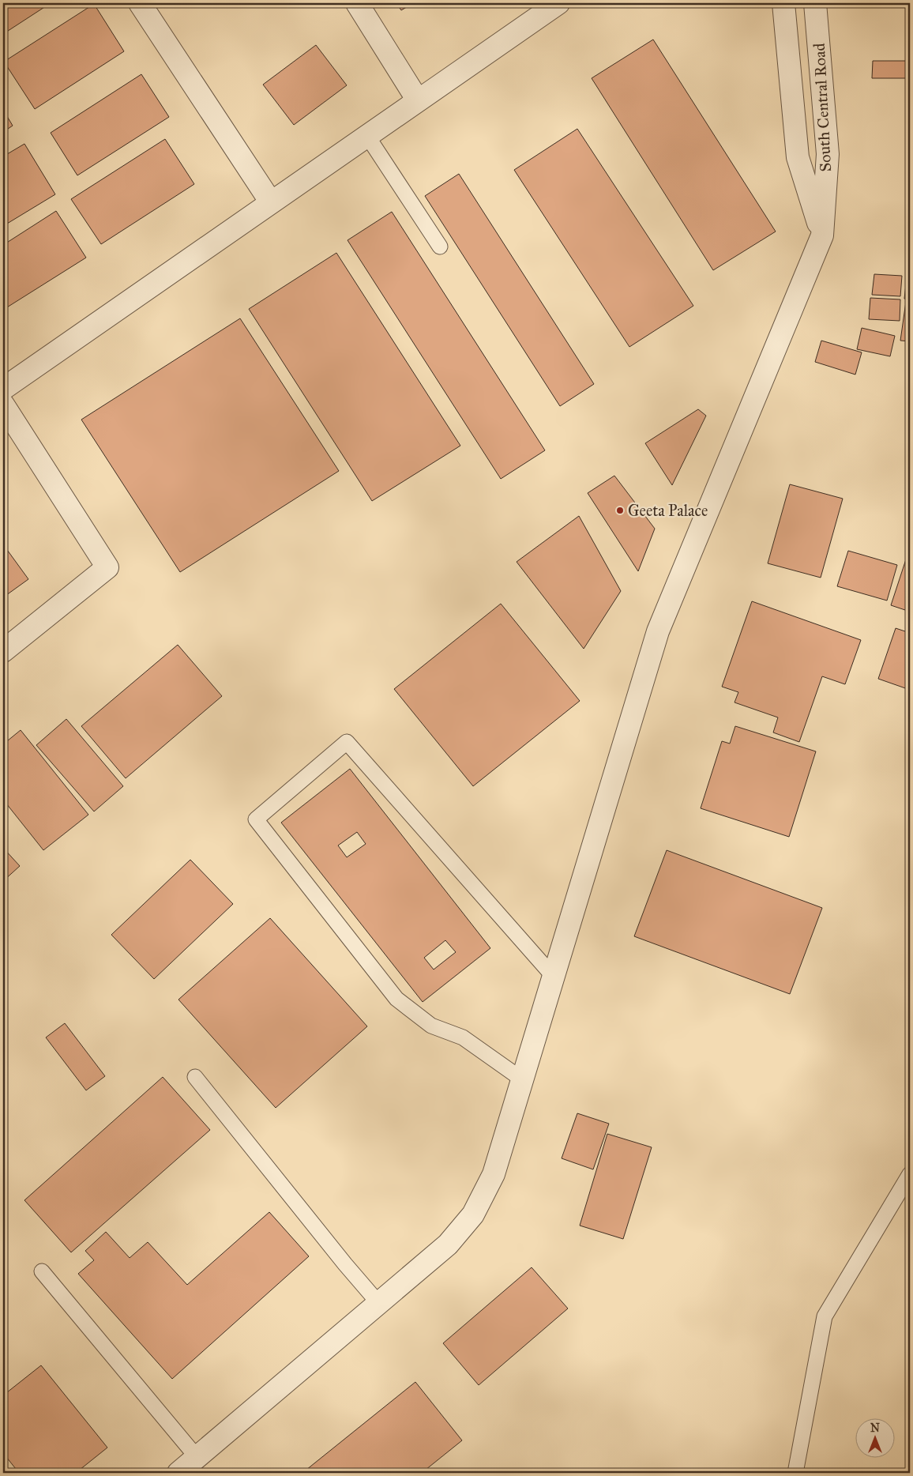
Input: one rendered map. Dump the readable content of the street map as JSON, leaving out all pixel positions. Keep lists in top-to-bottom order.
{
  "streets": {
    "street": ["South Central Road"]
  },
  "places": ["Geeta Palace"],
  "north": "top"
}
